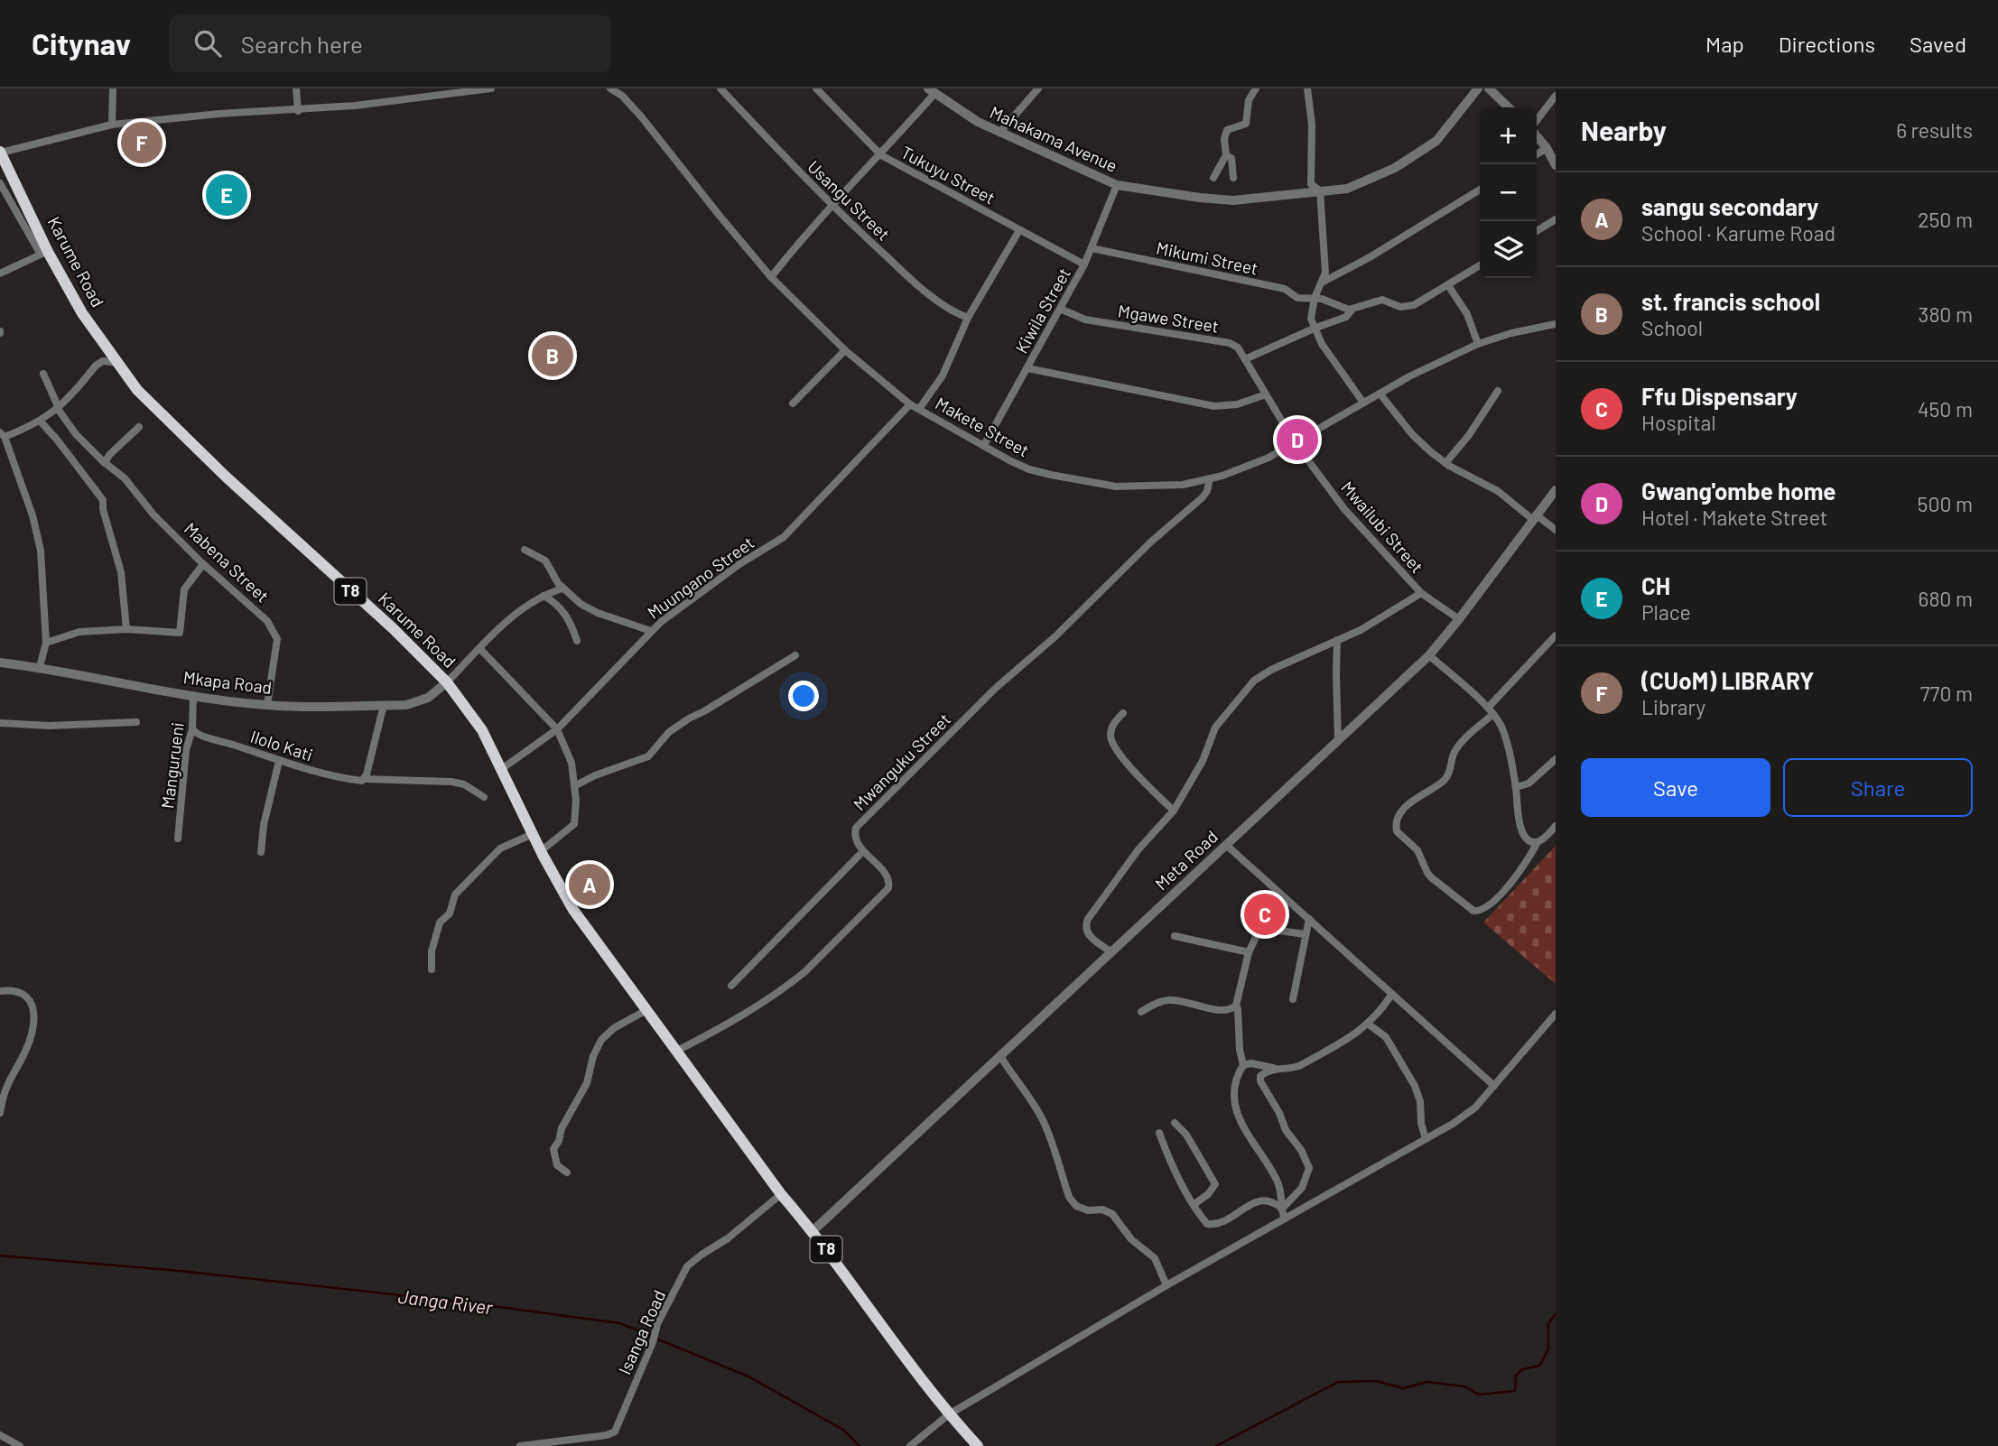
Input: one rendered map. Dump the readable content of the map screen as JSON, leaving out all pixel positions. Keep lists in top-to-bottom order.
{
  "streets": {
    "highway": ["Karume Road", "T8"],
    "street": [
      "Mahakama Avenue",
      "Tukuyu Street",
      "Usangu Street",
      "Mikumi Street",
      "Kiwila Street",
      "Mgawe Street",
      "Makete Street",
      "Mwailubi Street",
      "Mabena Street",
      "Muungano Street",
      "Mkapa Road",
      "Ilolo Kati",
      "Mwanguku Street",
      "Mangurueni",
      "Meta Road",
      "Isanga Road"
    ]
  },
  "crossings": [
    ["Mahakama Avenue", "Kiwila Street"],
    ["Tukuyu Street", "Kiwila Street"],
    ["Mikumi Street", "Kiwila Street"],
    ["Karume Road", "Muungano Street"],
    ["Karume Road", "T8"],
    ["Karume Road", "Mkapa Road"],
    ["Kiwila Street", "Mgawe Street"],
    ["Kiwila Street", "Makete Street"],
    ["Mgawe Street", "Makete Street"],
    ["Mgawe Street", "Mwailubi Street"],
    ["Makete Street", "Mwailubi Street"],
    ["Makete Street", "Muungano Street"],
    ["Makete Street", "Mwanguku Street"],
    ["Mwailubi Street", "Meta Road"],
    ["Mabena Street", "Mkapa Road"],
    ["T8", "Meta Road"],
    ["T8", "Isanga Road"],
    ["Mkapa Road", "Mangurueni"],
    ["Ilolo Kati", "Mangurueni"]
  ],
  "water": ["Janga River"],
  "page": {
    "header": "Citynav",
    "search": "Search here",
    "nav": ["Map", "Directions", "Saved"],
    "heading": ["Nearby", "6 results"],
    "map_buttons": ["+", "−"],
    "pins": [
      "F",
      "E",
      "B",
      "D",
      "A",
      "C"
    ],
    "list": [
      {
        "mark": "A",
        "name": "sangu secondary",
        "note": "School · Karume Road",
        "value": "250 m"
      },
      {
        "mark": "B",
        "name": "st. francis school",
        "note": "School",
        "value": "380 m"
      },
      {
        "mark": "C",
        "name": "Ffu Dispensary",
        "note": "Hospital",
        "value": "450 m"
      },
      {
        "mark": "D",
        "name": "Gwang'ombe home",
        "note": "Hotel · Makete Street",
        "value": "500 m"
      },
      {
        "mark": "E",
        "name": "CH",
        "note": "Place",
        "value": "680 m"
      },
      {
        "mark": "F",
        "name": "(CUoM) LIBRARY",
        "note": "Library",
        "value": "770 m"
      }
    ],
    "buttons": ["Save", "Share"]
  }
}
